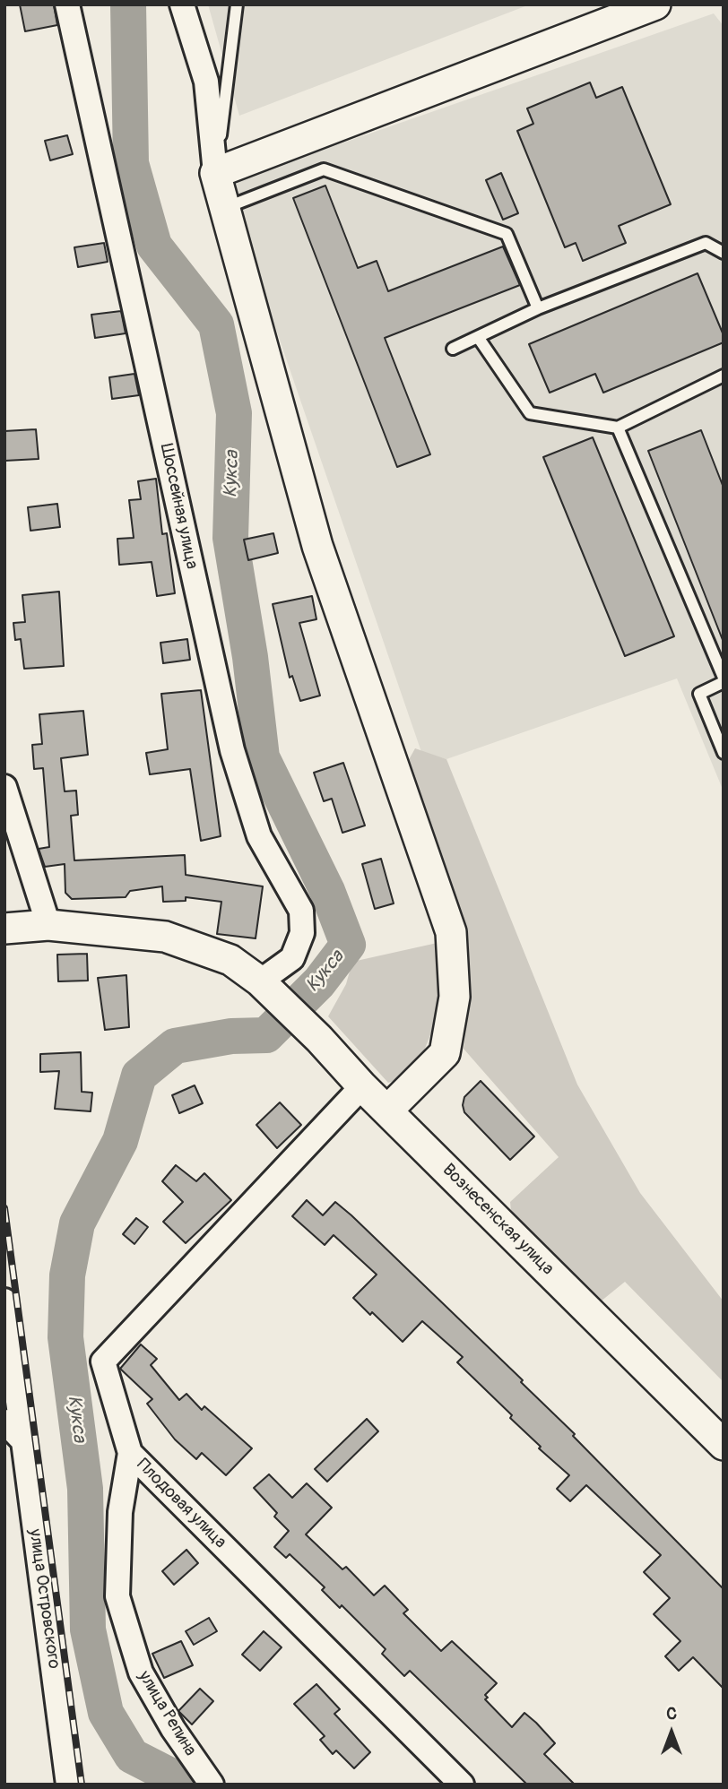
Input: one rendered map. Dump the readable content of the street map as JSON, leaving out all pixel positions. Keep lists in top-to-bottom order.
{
  "streets": {
    "street": [
      "Шоссейная улица",
      "Вознесенская улица",
      "Плодовая улица",
      "улица Островского",
      "улица Репина"
    ]
  },
  "crossings": [
    ["Шоссейная улица", "Вознесенская улица"],
    ["Вознесенская улица", "Плодовая улица"],
    ["Плодовая улица", "улица Репина"]
  ],
  "water": ["Кукса"],
  "north": "top"
}
